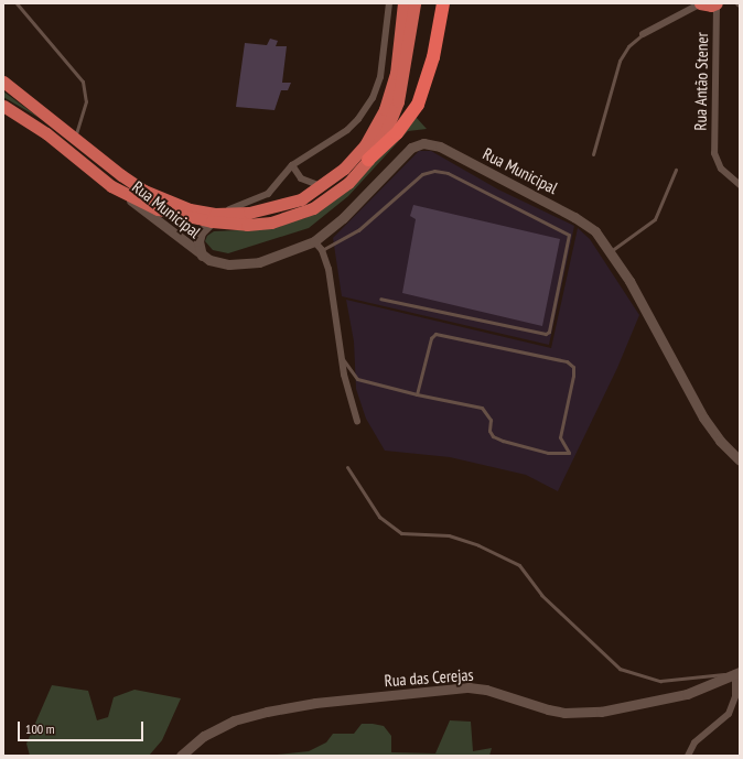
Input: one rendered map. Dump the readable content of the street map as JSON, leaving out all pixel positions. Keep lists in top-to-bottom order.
{
  "streets": {
    "main road": ["Rua Municipal", "Rua das Cerejas"],
    "street": ["Rua Antão Stener"]
  },
  "scale_bar": "100 m"
}
